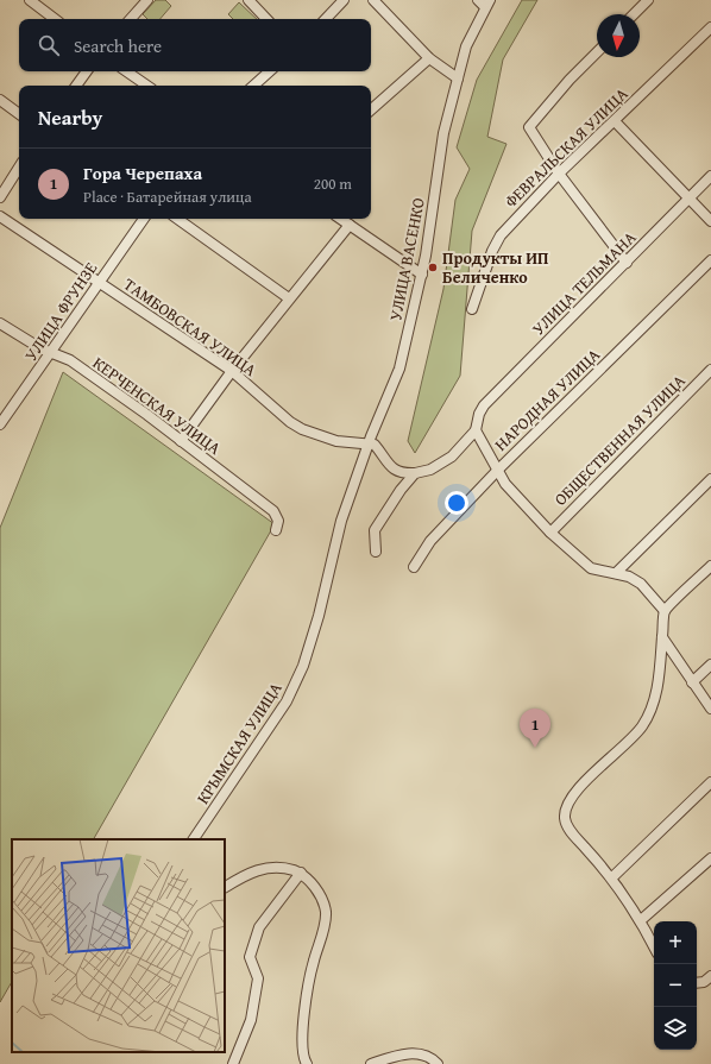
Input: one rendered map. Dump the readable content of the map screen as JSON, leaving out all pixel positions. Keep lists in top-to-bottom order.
{
  "streets": {
    "street": [
      "ФЕВРАЛЬСКАЯ УЛИЦА",
      "УЛИЦА ВАСЕНКО",
      "УЛИЦА ТЕЛЬМАНА",
      "УЛИЦА ФРУНЗЕ",
      "ТАМБОВСКАЯ УЛИЦА",
      "НАРОДНАЯ УЛИЦА",
      "КЕРЧЕНСКАЯ УЛИЦА",
      "ОБЩЕСТВЕННАЯ УЛИЦА",
      "КРЫМСКАЯ УЛИЦА"
    ]
  },
  "crossings": [
    ["УЛИЦА ВАСЕНКО", "ТАМБОВСКАЯ УЛИЦА"],
    ["УЛИЦА ВАСЕНКО", "КРЫМСКАЯ УЛИЦА"],
    ["УЛИЦА ФРУНЗЕ", "ТАМБОВСКАЯ УЛИЦА"],
    ["УЛИЦА ФРУНЗЕ", "КЕРЧЕНСКАЯ УЛИЦА"]
  ],
  "places": ["Продукты ИП Беличенко"],
  "north": "bottom",
  "page": {
    "search": "Search here",
    "heading": "Nearby",
    "list": [
      {
        "mark": "1",
        "name": "Гора Черепаха",
        "note": "Place · Батарейная улица",
        "value": "200 m"
      }
    ],
    "pins": "1",
    "map_buttons": ["+", "−"]
  }
}
